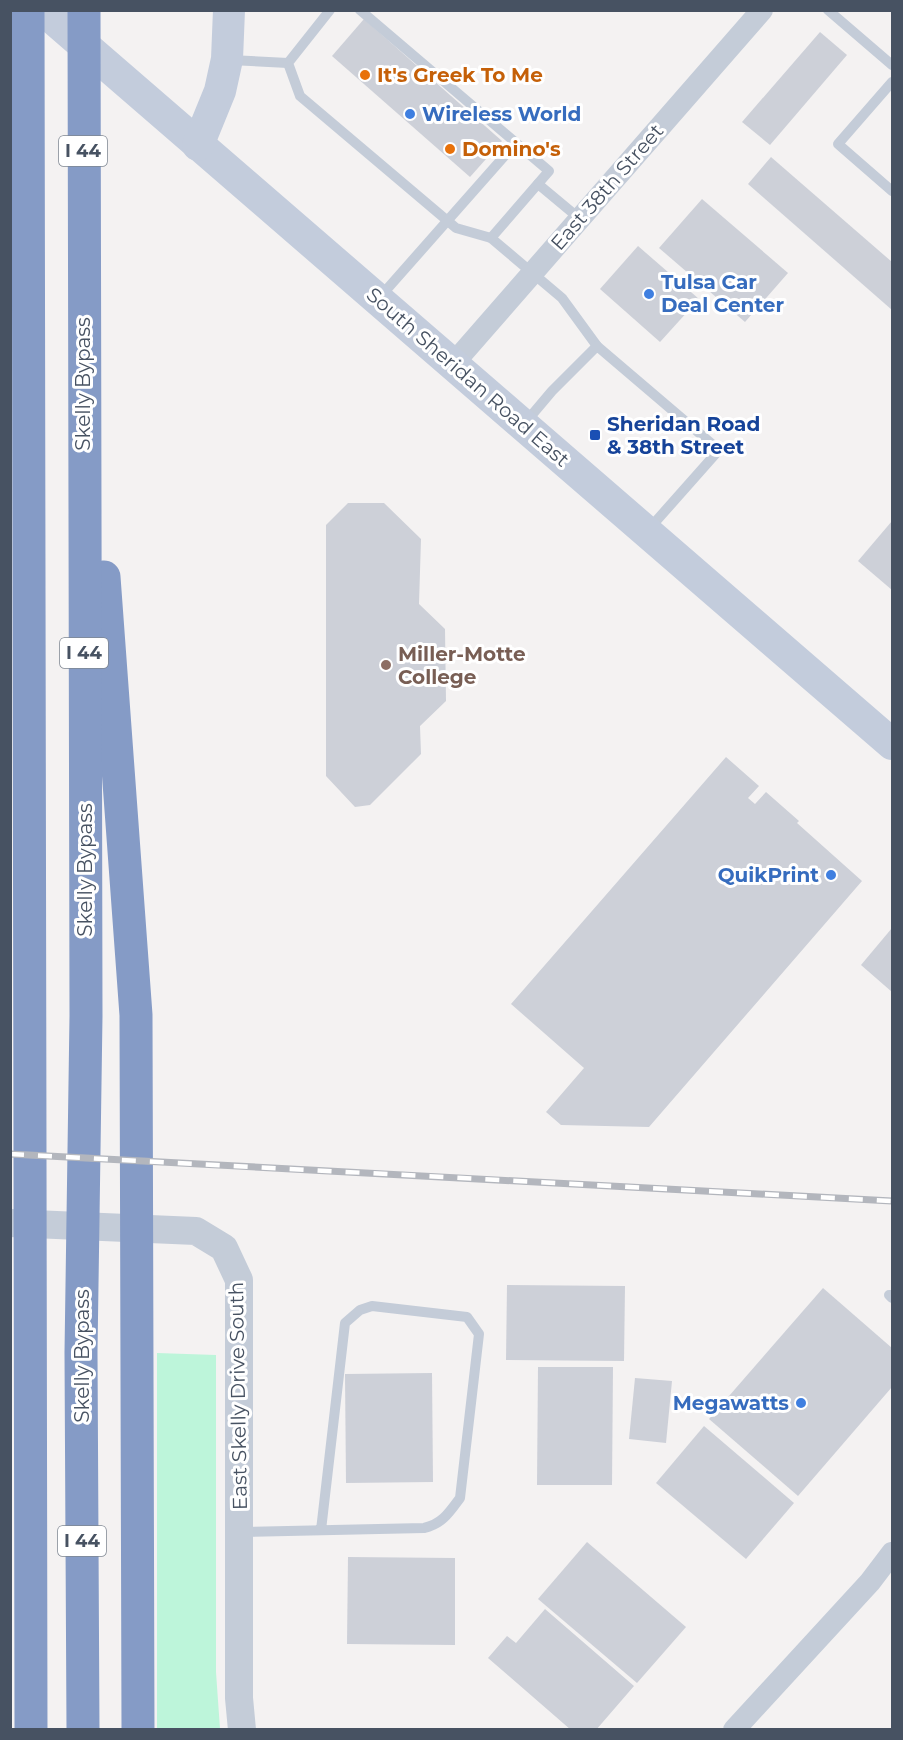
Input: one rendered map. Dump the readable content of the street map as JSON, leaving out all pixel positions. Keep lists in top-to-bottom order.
{
  "streets": {
    "highway": ["I 44", "Skelly Bypass"],
    "main road": ["South Sheridan Road East"],
    "street": ["East 38th Street", "East Skelly Drive South"]
  },
  "crossings": [
    ["East 38th Street", "South Sheridan Road East"]
  ],
  "places": {
    "other": [
      "It's Greek To Me",
      "Wireless World",
      "Domino's",
      "Tulsa Car Deal Center",
      "Miller-Motte College",
      "QuikPrint",
      "Megawatts"
    ],
    "transit": ["Sheridan Road & 38th Street"]
  }
}
